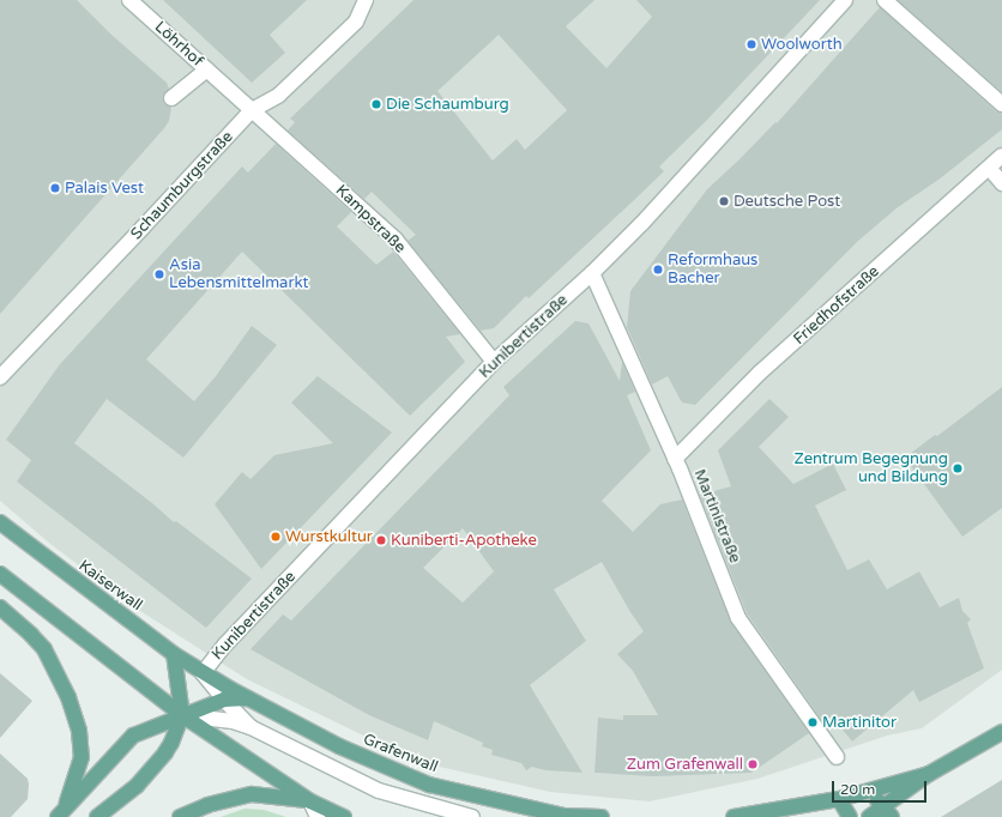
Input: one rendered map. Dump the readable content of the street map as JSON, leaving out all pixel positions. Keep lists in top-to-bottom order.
{
  "streets": {
    "main road": ["Kaiserwall", "Grafenwall"],
    "street": [
      "Löhrhof",
      "Schaumburgstraße",
      "Kampstraße",
      "Friedhofstraße",
      "Kunibertistraße",
      "Martinistraße"
    ]
  },
  "crossings": [
    ["Löhrhof", "Schaumburgstraße"],
    ["Löhrhof", "Kampstraße"],
    ["Schaumburgstraße", "Kampstraße"],
    ["Kampstraße", "Kunibertistraße"],
    ["Friedhofstraße", "Martinistraße"],
    ["Kunibertistraße", "Martinistraße"],
    ["Kunibertistraße", "Kaiserwall"],
    ["Kunibertistraße", "Grafenwall"],
    ["Kaiserwall", "Grafenwall"]
  ],
  "places": [
    "Woolworth",
    "Die Schaumburg",
    "Palais Vest",
    "Deutsche Post",
    "Reformhaus Bacher",
    "Asia Lebensmittelmarkt",
    "Zentrum Begegnung und Bildung",
    "Wurstkultur",
    "Kuniberti-Apotheke",
    "Martinitor",
    "Zum Grafenwall"
  ],
  "scale_bar": "20 m"
}
